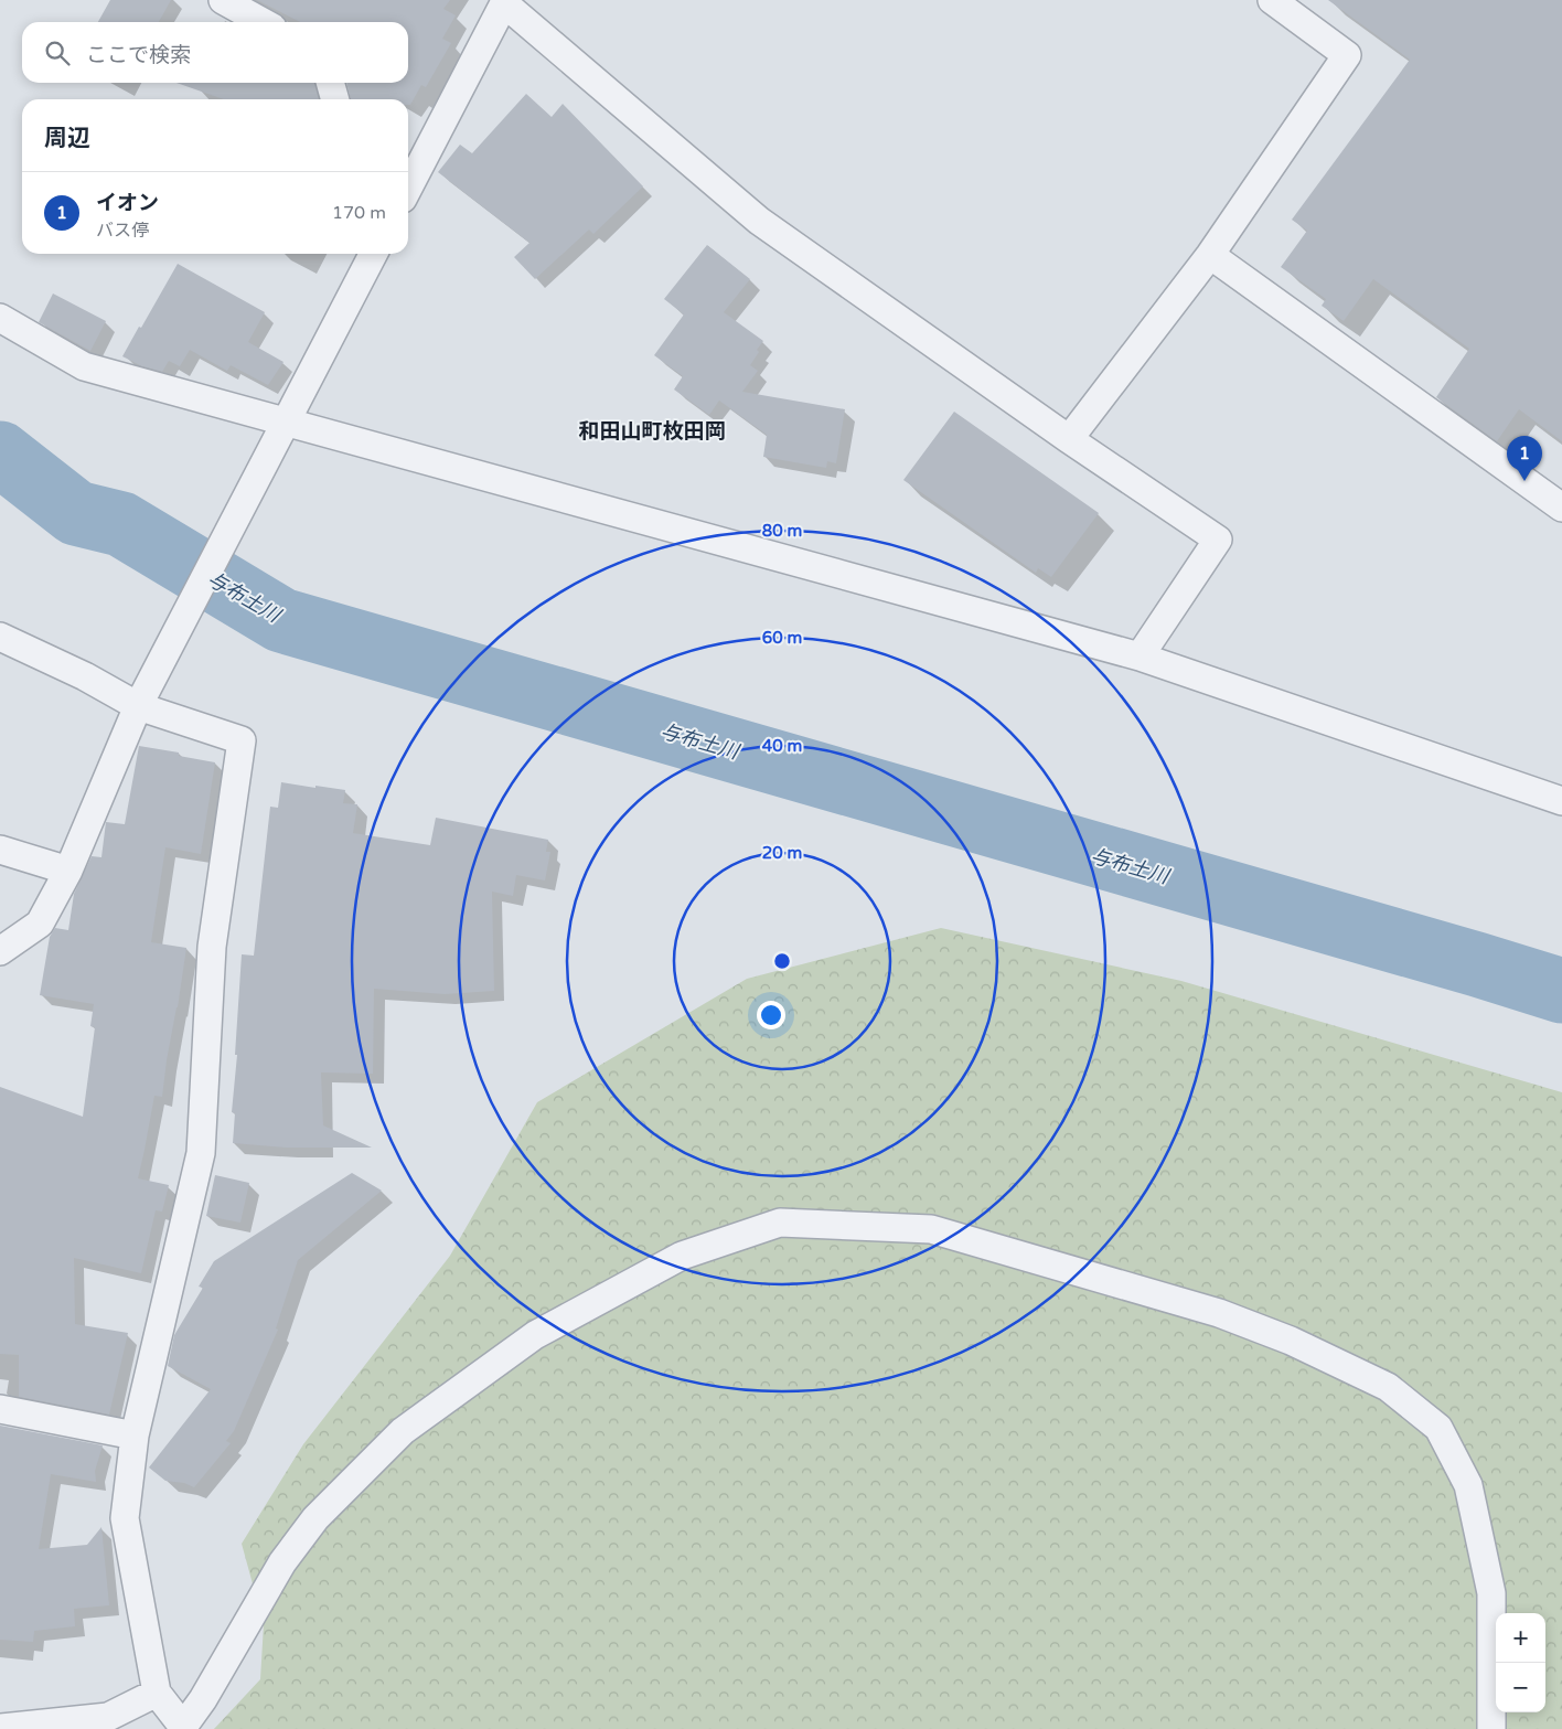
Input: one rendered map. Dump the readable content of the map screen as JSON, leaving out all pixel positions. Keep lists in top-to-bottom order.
{
  "districts": ["和田山町枚田岡"],
  "water": ["与布土川"],
  "page": {
    "search": "ここで検索",
    "heading": "周辺",
    "list": [
      {
        "mark": "1",
        "name": "イオン",
        "note": "バス停",
        "value": "170 m"
      }
    ],
    "pins": "1",
    "map_buttons": ["+", "−"]
  },
  "rings": [
    "80 m",
    "60 m",
    "40 m",
    "20 m"
  ]
}
